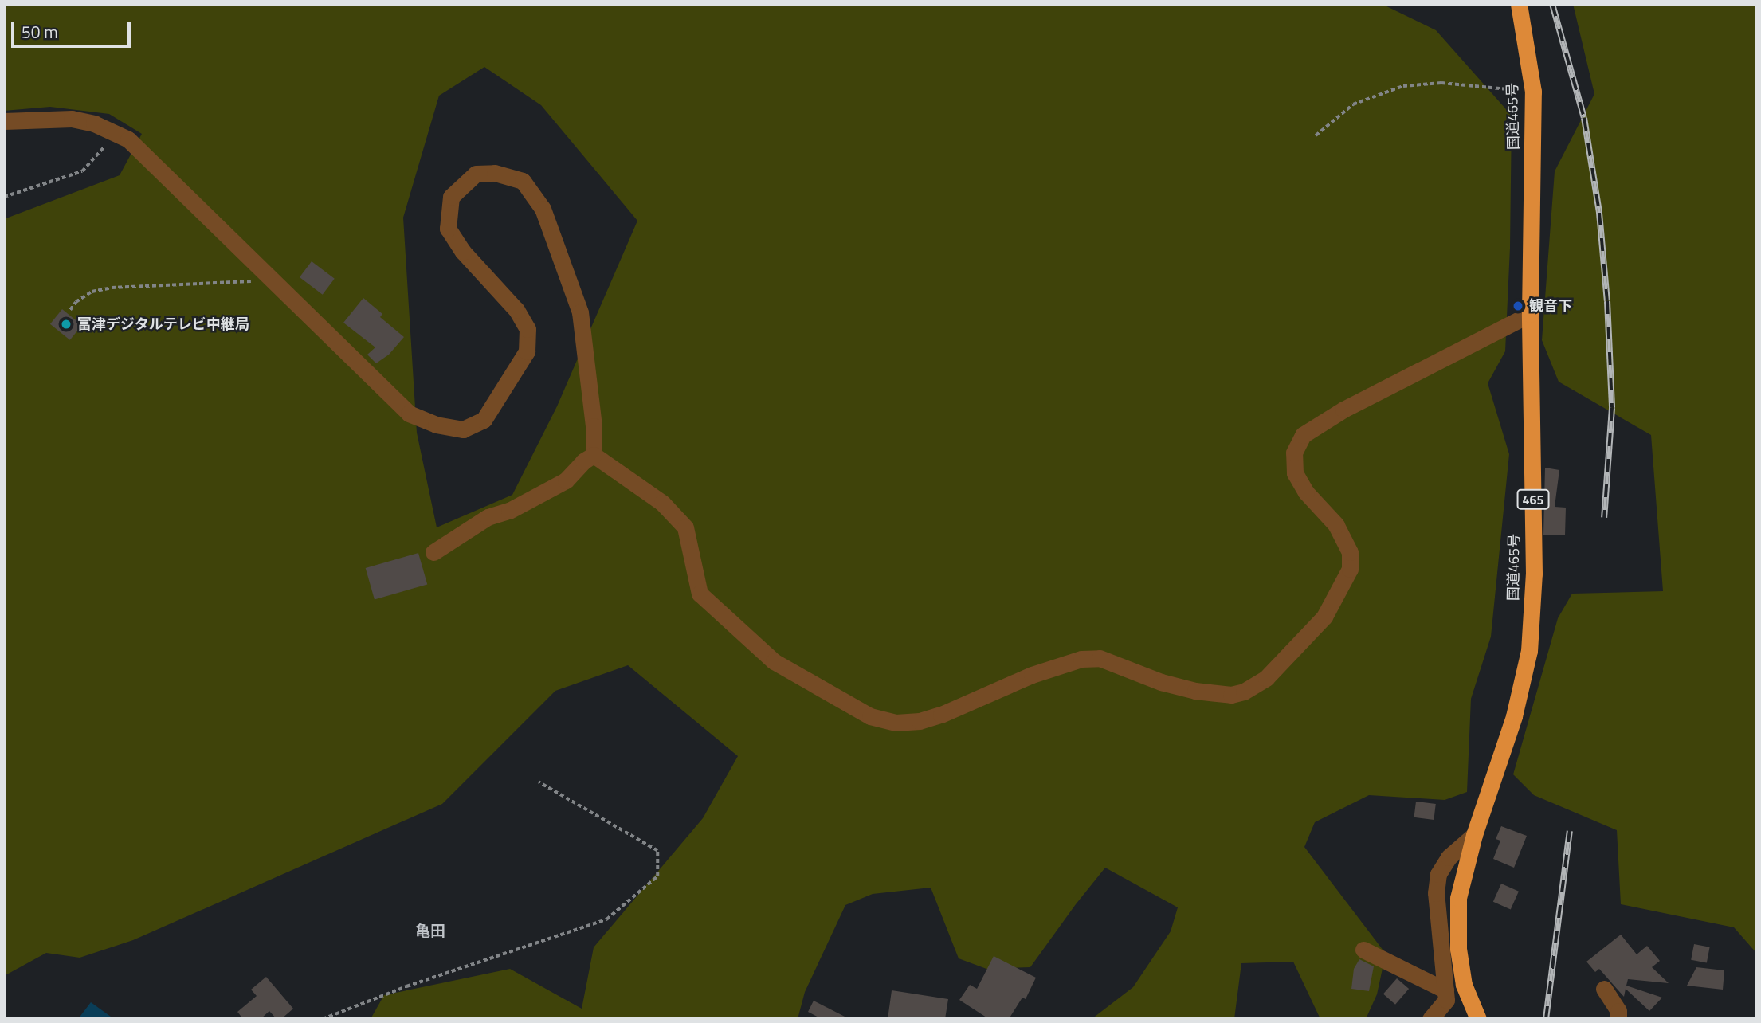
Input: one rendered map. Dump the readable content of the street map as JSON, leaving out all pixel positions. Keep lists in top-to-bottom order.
{
  "streets": {
    "highway": ["国道465号", "465"]
  },
  "districts": ["亀田"],
  "places": ["観音下", "富津デジタルテレビ中継局"],
  "scale_bar": "50 m"
}
